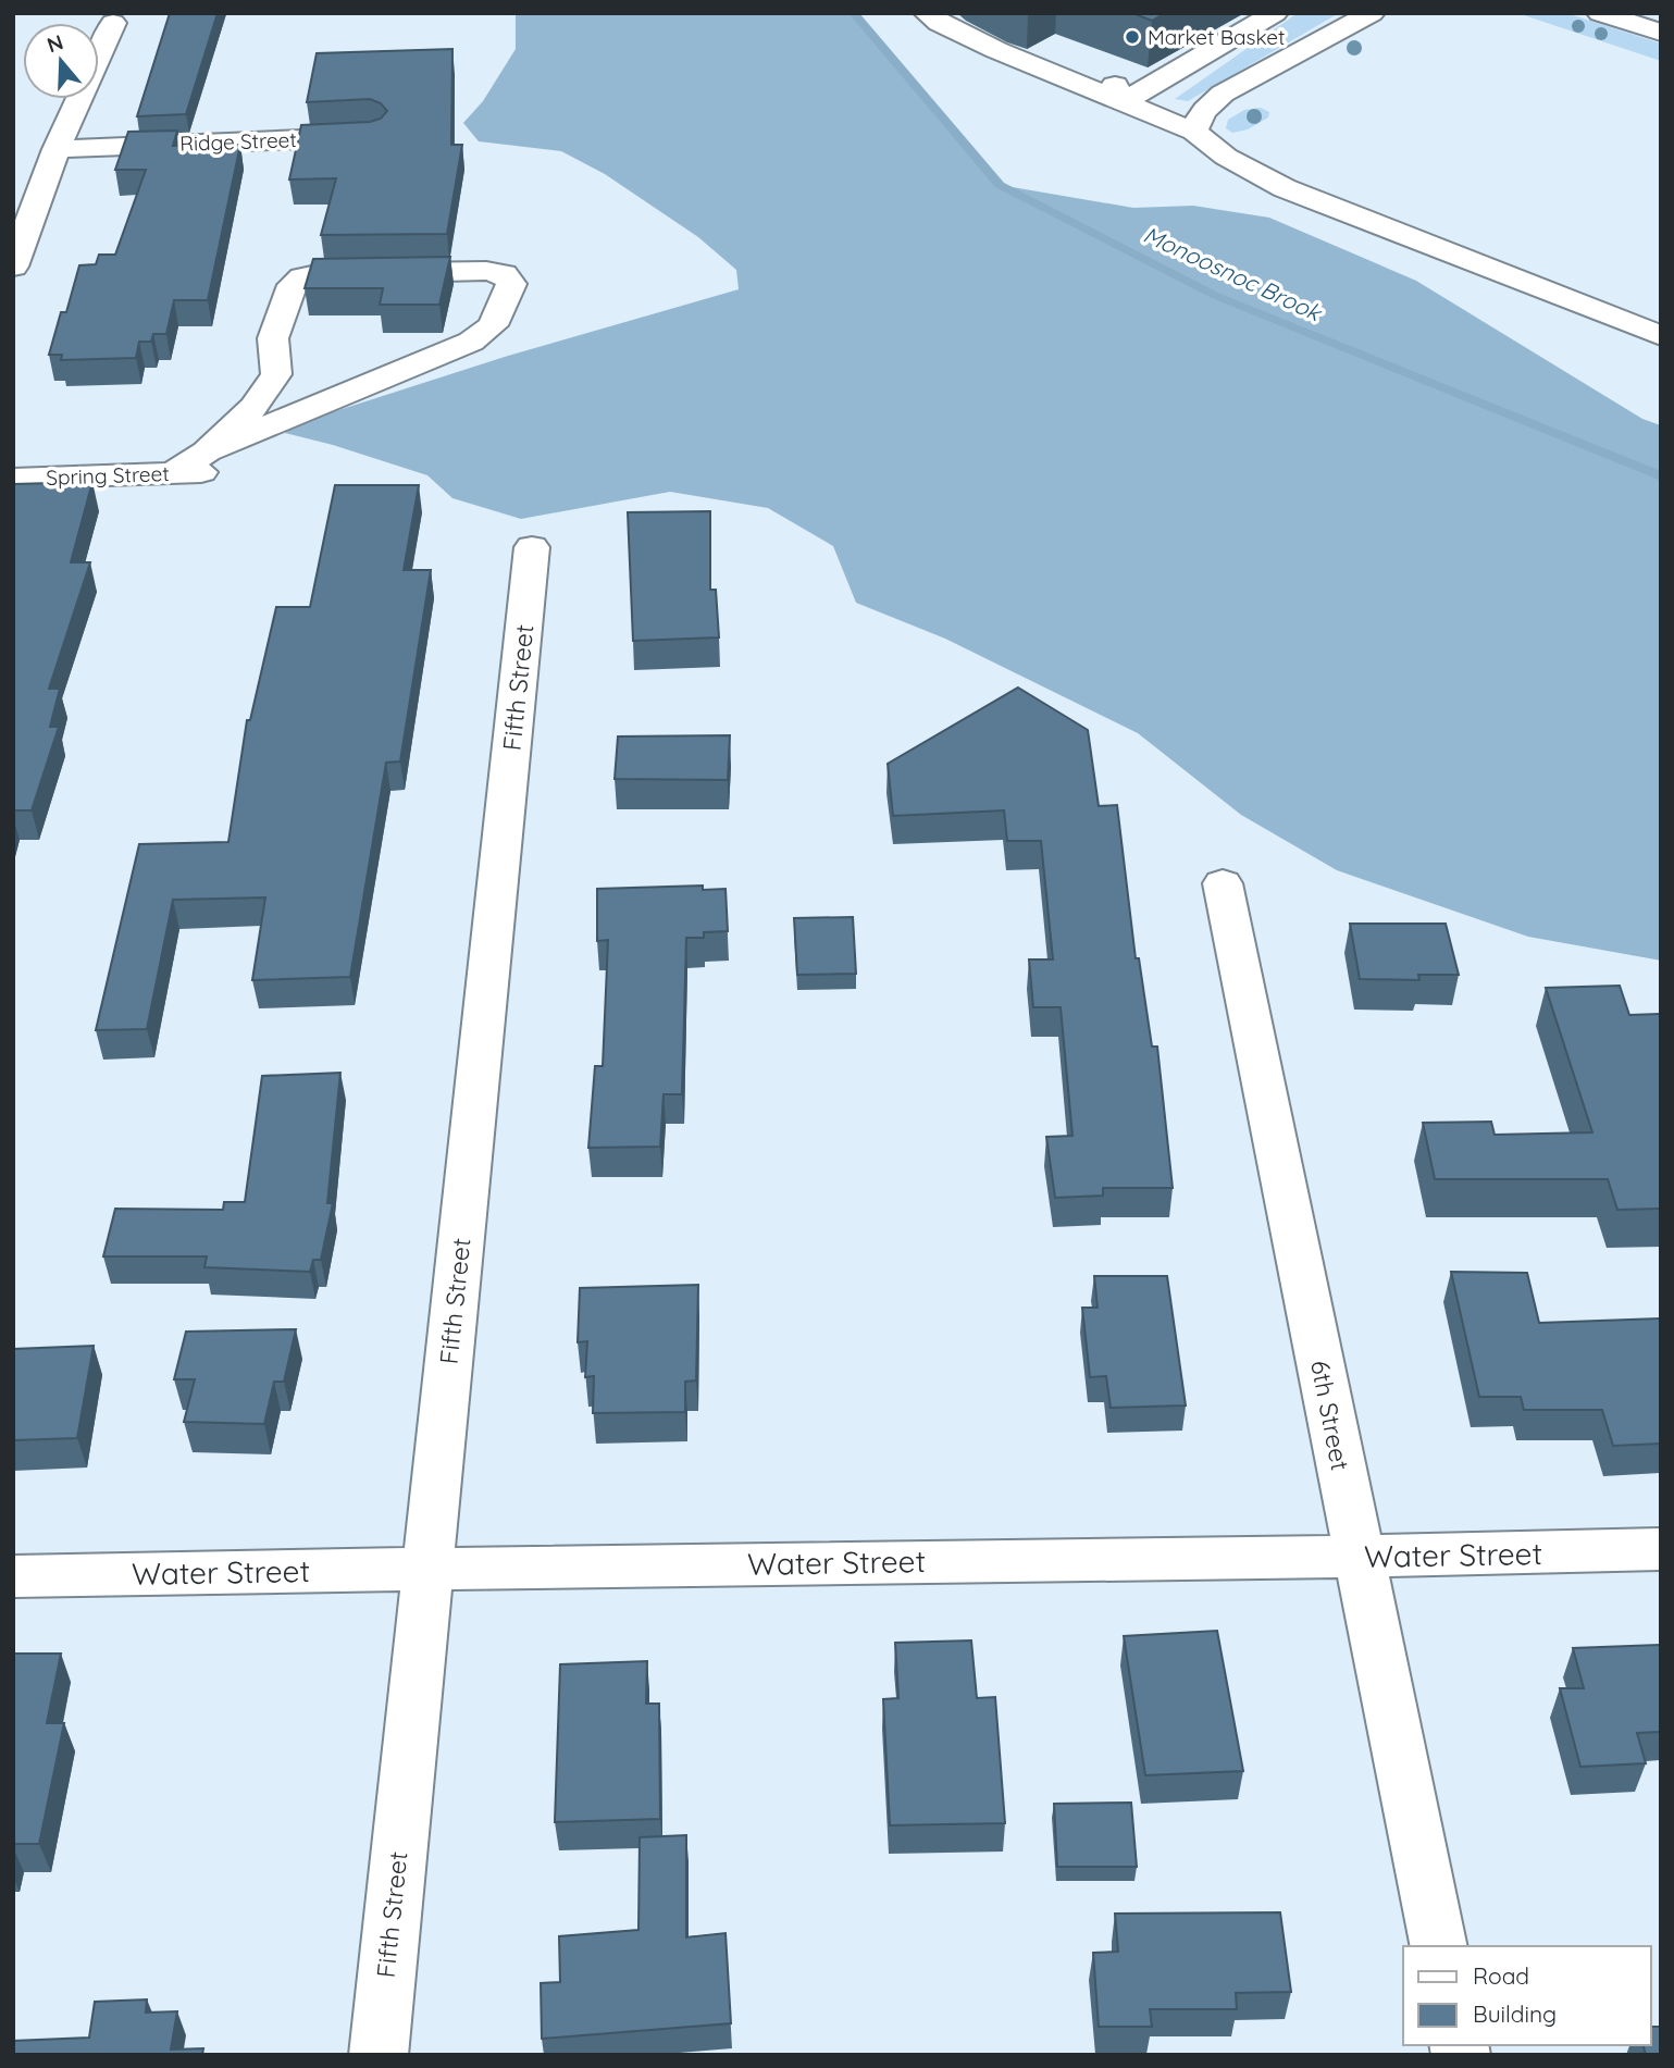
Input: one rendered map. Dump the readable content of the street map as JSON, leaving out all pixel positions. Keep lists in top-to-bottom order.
{
  "streets": {
    "street": [
      "Ridge Street",
      "Spring Street",
      "Fifth Street",
      "6th Street",
      "Water Street"
    ]
  },
  "crossings": [
    ["Fifth Street", "Water Street"],
    ["6th Street", "Water Street"]
  ],
  "water": ["Monoosnoc Brook"],
  "places": ["Market Basket"],
  "legend": ["Road", "Building"],
  "north": "top"
}
